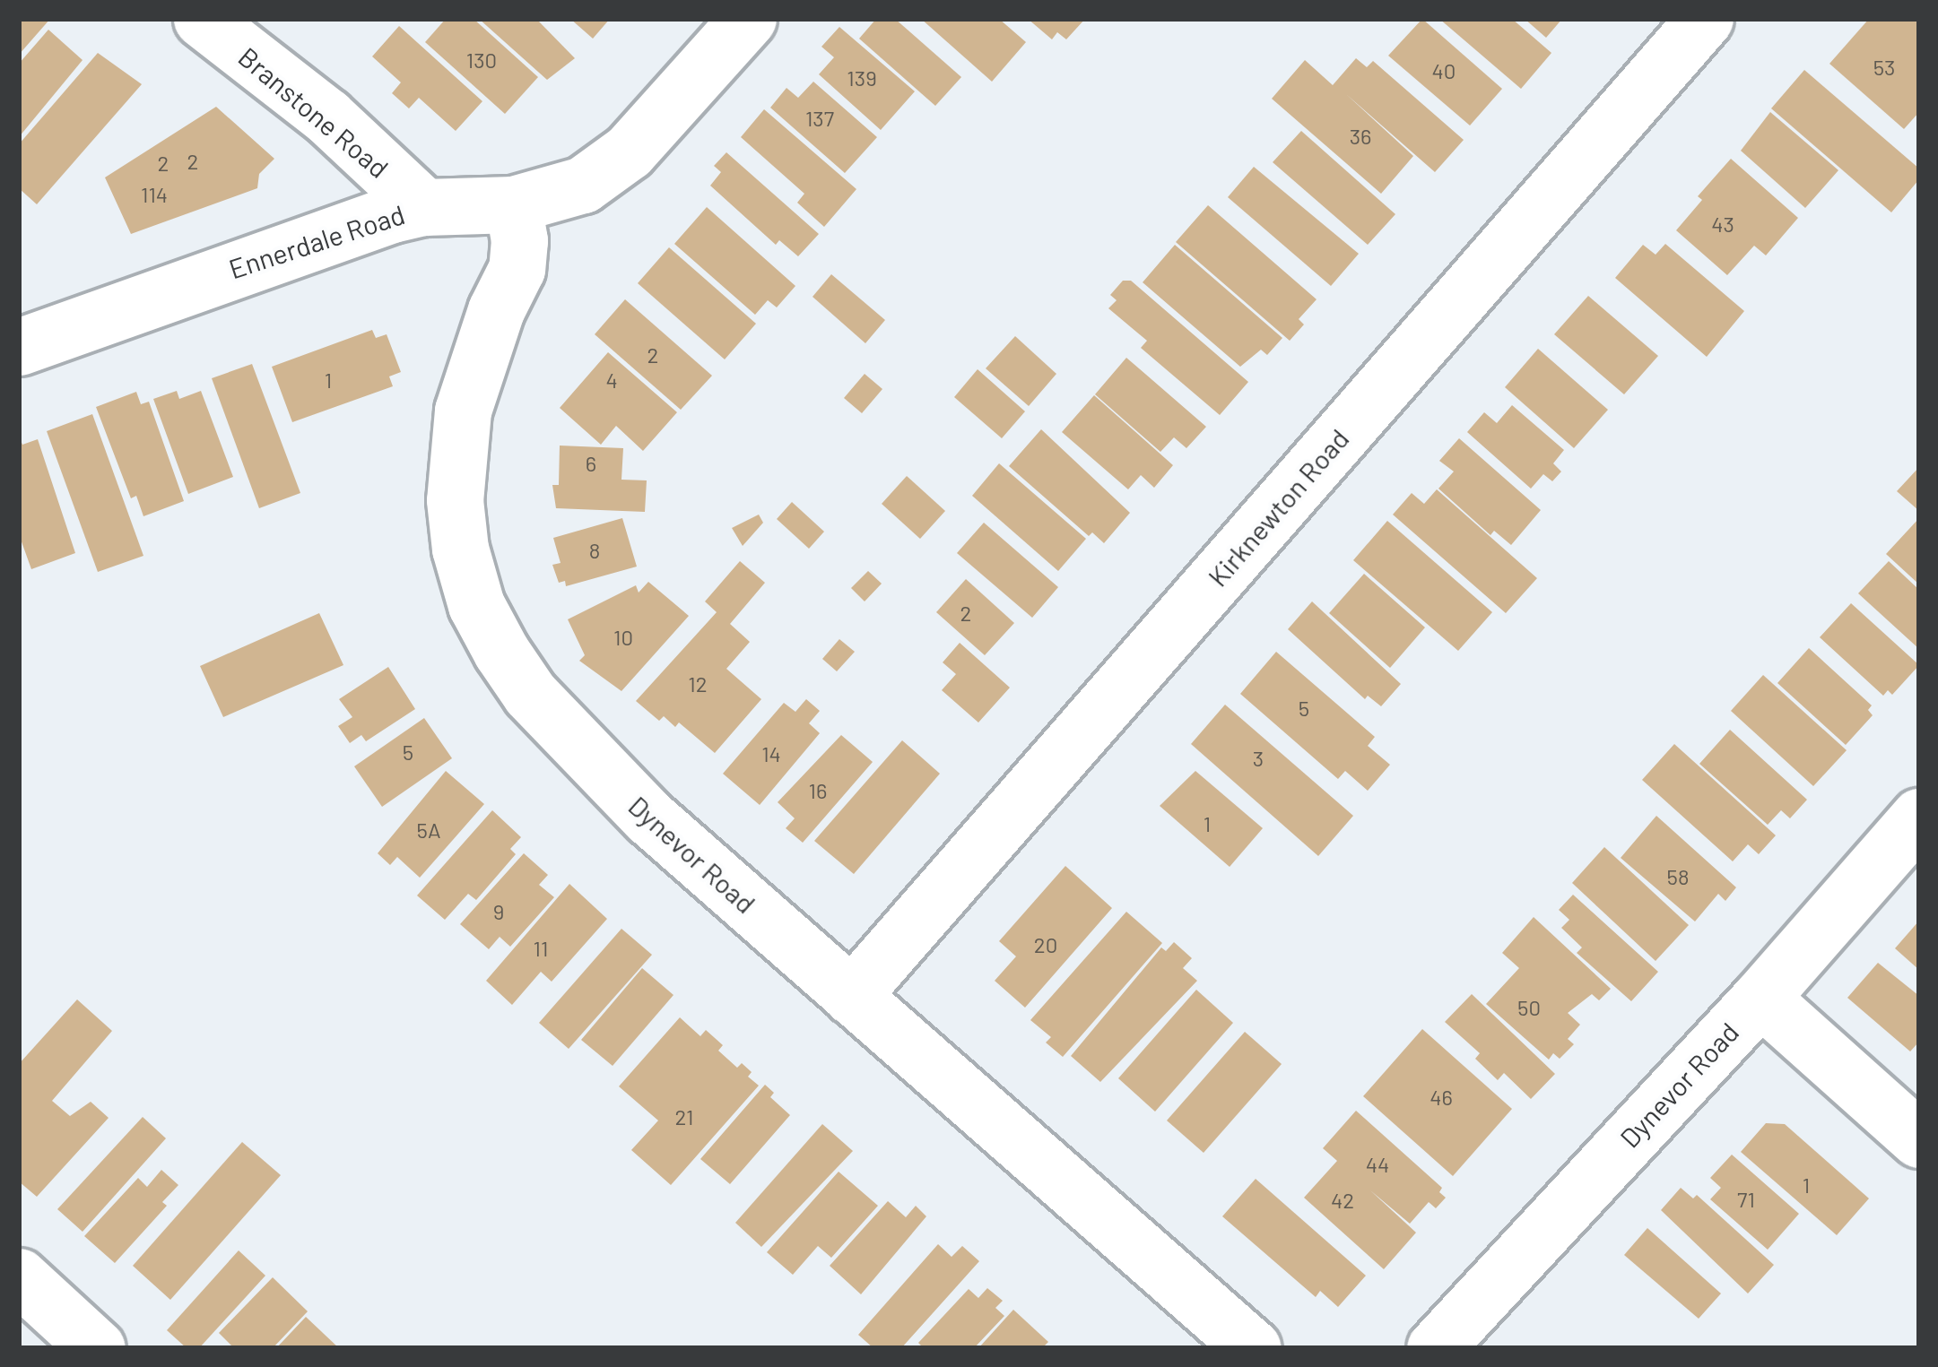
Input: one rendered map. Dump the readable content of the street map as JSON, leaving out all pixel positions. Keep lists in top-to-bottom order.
{
  "streets": {
    "street": [
      "Branstone Road",
      "Ennerdale Road",
      "Kirknewton Road",
      "Dynevor Road"
    ]
  },
  "crossings": [
    ["Branstone Road", "Ennerdale Road"],
    ["Ennerdale Road", "Dynevor Road"],
    ["Kirknewton Road", "Dynevor Road"]
  ],
  "house_numbers": [
    "130",
    "53",
    "40",
    "139",
    "137",
    "36",
    "2",
    "2",
    "114",
    "43",
    "2",
    "1",
    "4",
    "6",
    "8",
    "2",
    "10",
    "12",
    "5",
    "5",
    "14",
    "3",
    "16",
    "1",
    "5A",
    "58",
    "9",
    "20",
    "11",
    "50",
    "46",
    "21",
    "44",
    "1",
    "71",
    "42"
  ]
}
